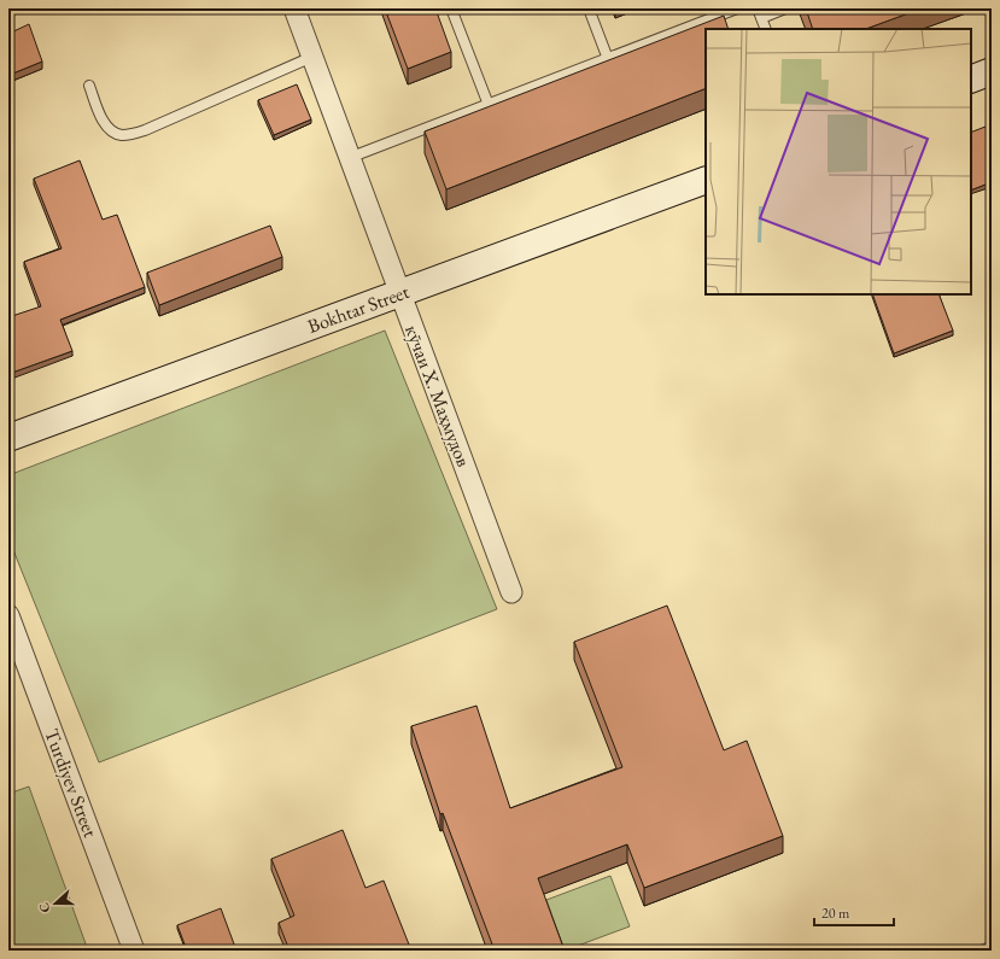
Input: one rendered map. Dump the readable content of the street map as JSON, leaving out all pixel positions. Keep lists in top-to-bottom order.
{
  "streets": {
    "street": ["Bokhtar Street", "кӯчаи Х. Маҳмудов", "Turdiyev Street"]
  },
  "crossings": [
    ["Bokhtar Street", "кӯчаи Х. Маҳмудов"]
  ],
  "scale_bar": "20 m",
  "north": "left"
}
